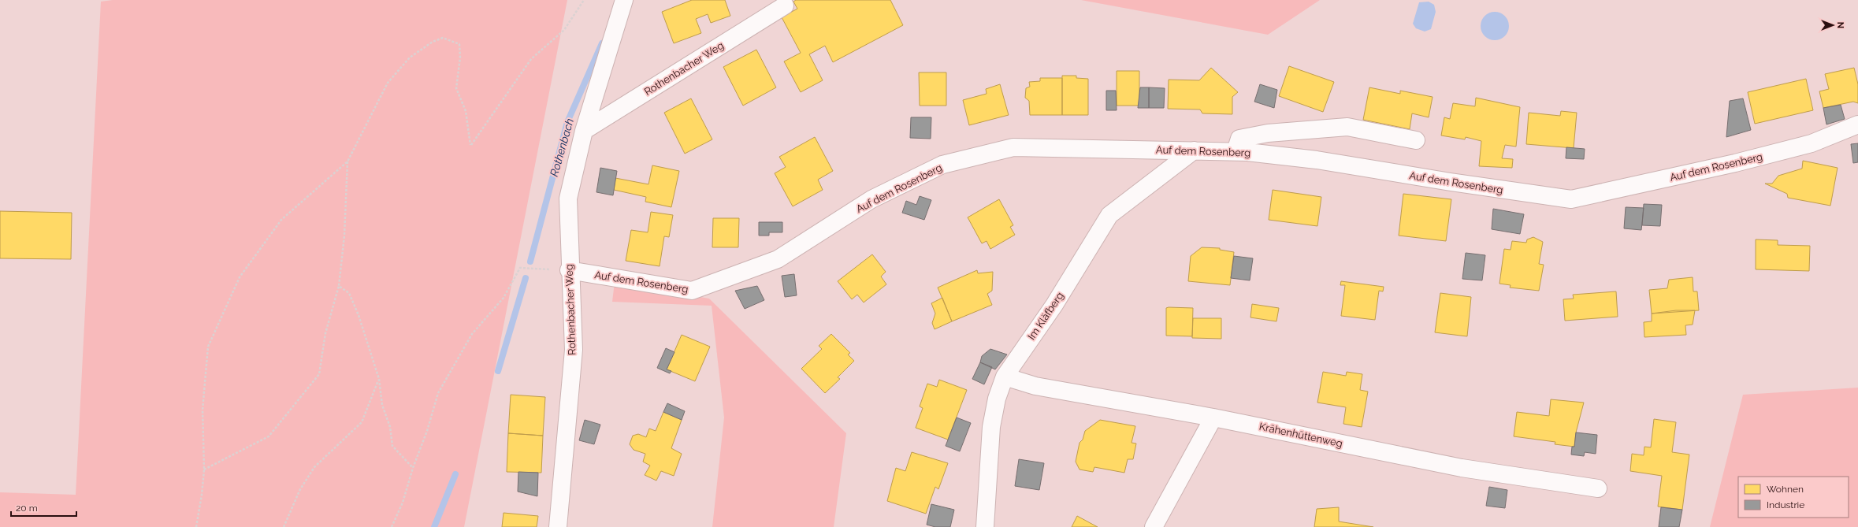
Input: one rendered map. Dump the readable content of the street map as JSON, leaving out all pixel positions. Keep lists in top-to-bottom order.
{
  "streets": {
    "street": [
      "Rothenbacher Weg",
      "Auf dem Rosenberg",
      "Im Kläfberg",
      "Krähenhüttenweg"
    ]
  },
  "crossings": [
    ["Rothenbacher Weg", "Auf dem Rosenberg"],
    ["Auf dem Rosenberg", "Im Kläfberg"],
    ["Im Kläfberg", "Krähenhüttenweg"]
  ],
  "water": ["Rothenbach"],
  "legend": ["Wohnen", "Industrie"],
  "scale_bar": "20 m",
  "north": "right"
}
